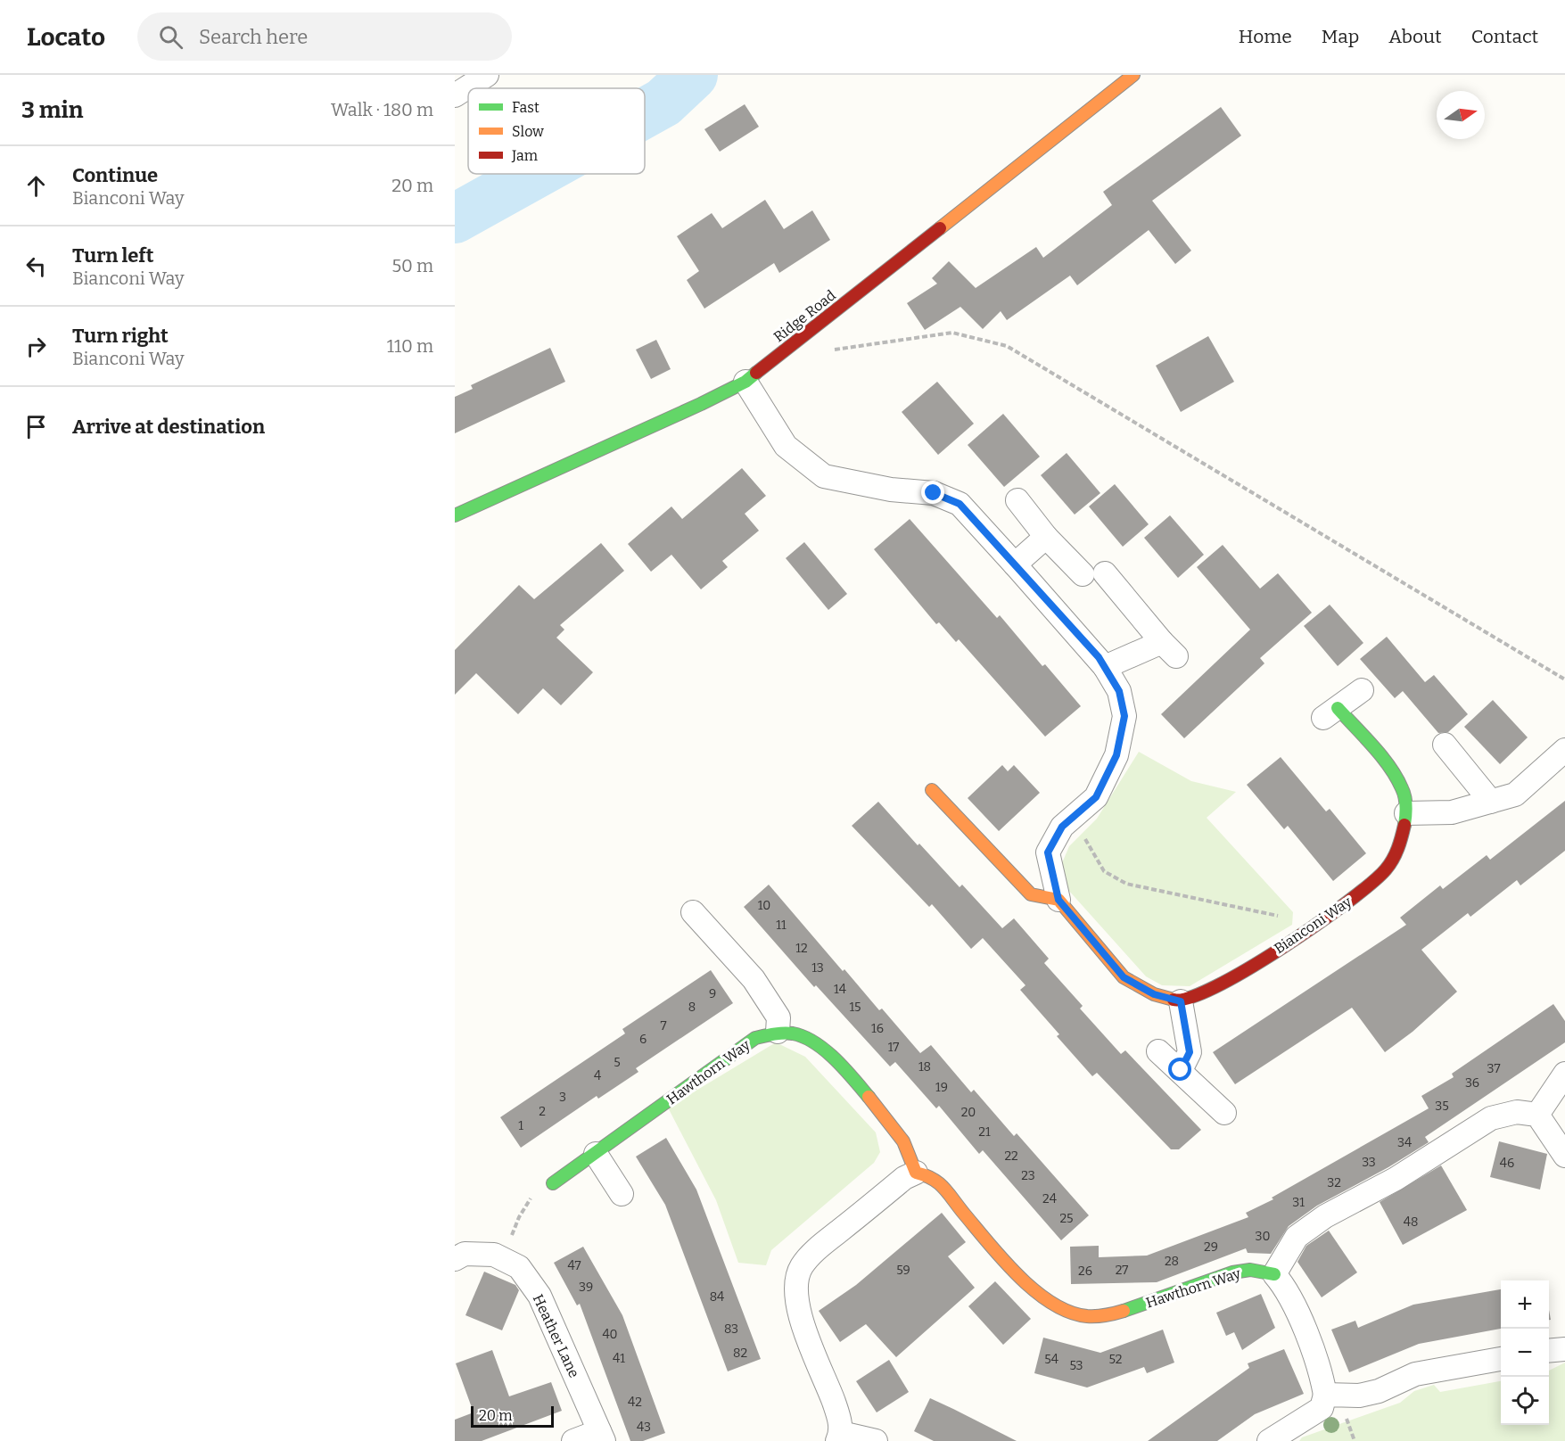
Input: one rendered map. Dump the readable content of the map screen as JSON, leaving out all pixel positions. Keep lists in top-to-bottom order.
{
  "streets": {
    "street": [
      "Ridge Road",
      "Bianconi Way",
      "Hawthorn Way",
      "Heather Lane"
    ]
  },
  "house_numbers": [
    "10",
    "11",
    "12",
    "13",
    "14",
    "9",
    "8",
    "15",
    "7",
    "16",
    "6",
    "17",
    "5",
    "18",
    "37",
    "4",
    "36",
    "19",
    "3",
    "35",
    "2",
    "20",
    "1",
    "21",
    "34",
    "22",
    "33",
    "46",
    "23",
    "32",
    "24",
    "31",
    "25",
    "48",
    "30",
    "29",
    "28",
    "47",
    "59",
    "27",
    "26",
    "39",
    "84",
    "83",
    "40",
    "82",
    "41",
    "54",
    "52",
    "53",
    "42",
    "43"
  ],
  "legend": ["Fast", "Slow", "Jam"],
  "scale_bar": "20 m",
  "north": "right",
  "page": {
    "header": "Locato",
    "search": "Search here",
    "nav": [
      "Home",
      "Map",
      "About",
      "Contact"
    ],
    "heading": ["3 min", "Walk · 180 m"],
    "list": [
      ["Continue", "Bianconi Way", "20 m"],
      ["Turn left", "Bianconi Way", "50 m"],
      ["Turn right", "Bianconi Way", "110 m"],
      "Arrive at destination"
    ],
    "map_buttons": ["+", "−"],
    "scale": "20 m"
  }
}
